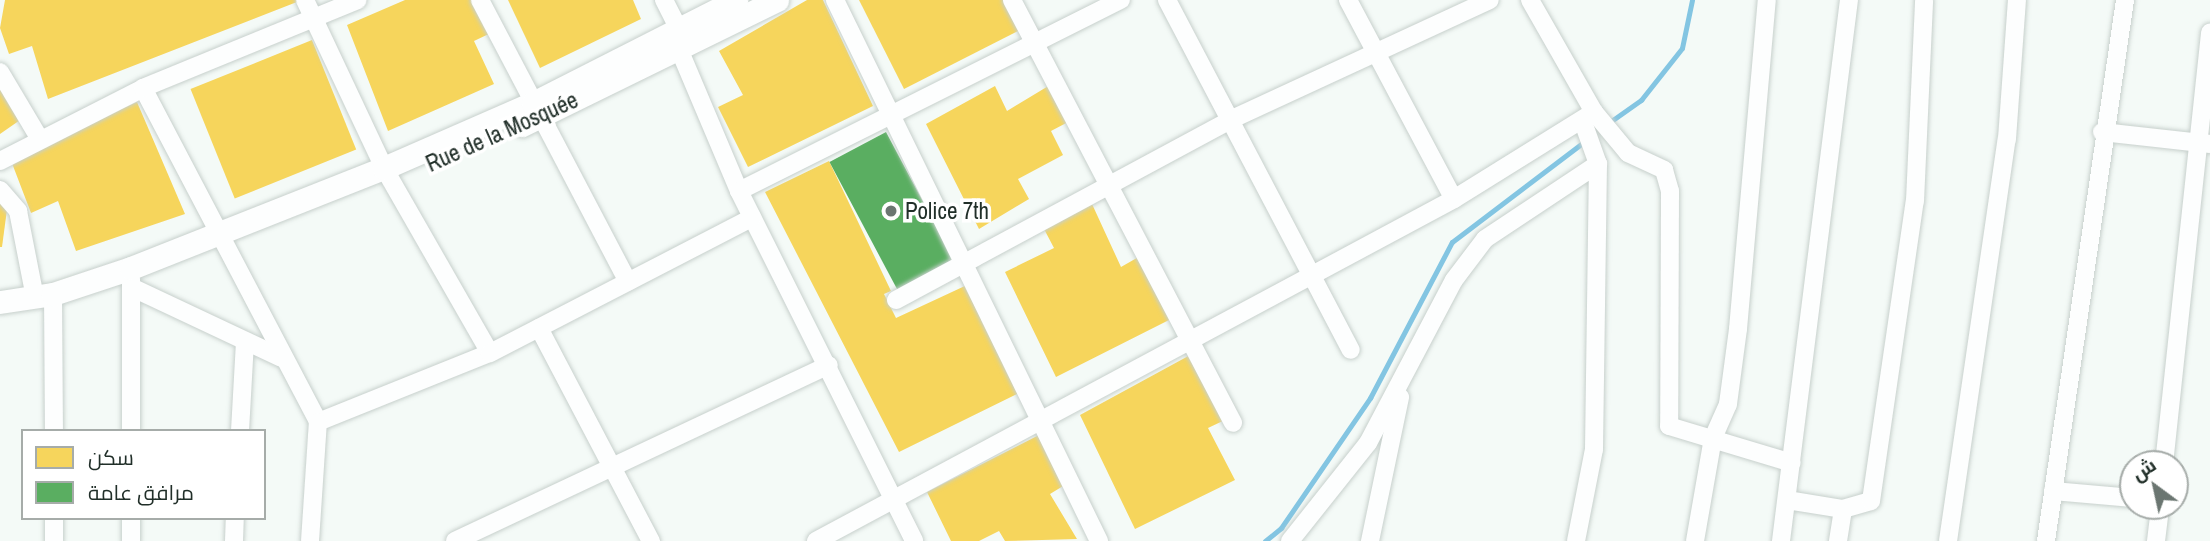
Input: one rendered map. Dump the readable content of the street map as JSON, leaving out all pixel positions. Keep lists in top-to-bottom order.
{
  "streets": {
    "main road": ["Rue de la Mosquée"]
  },
  "places": ["Police 7th"],
  "legend": ["سكن", "مرافق عامة"],
  "north": "top left"
}
